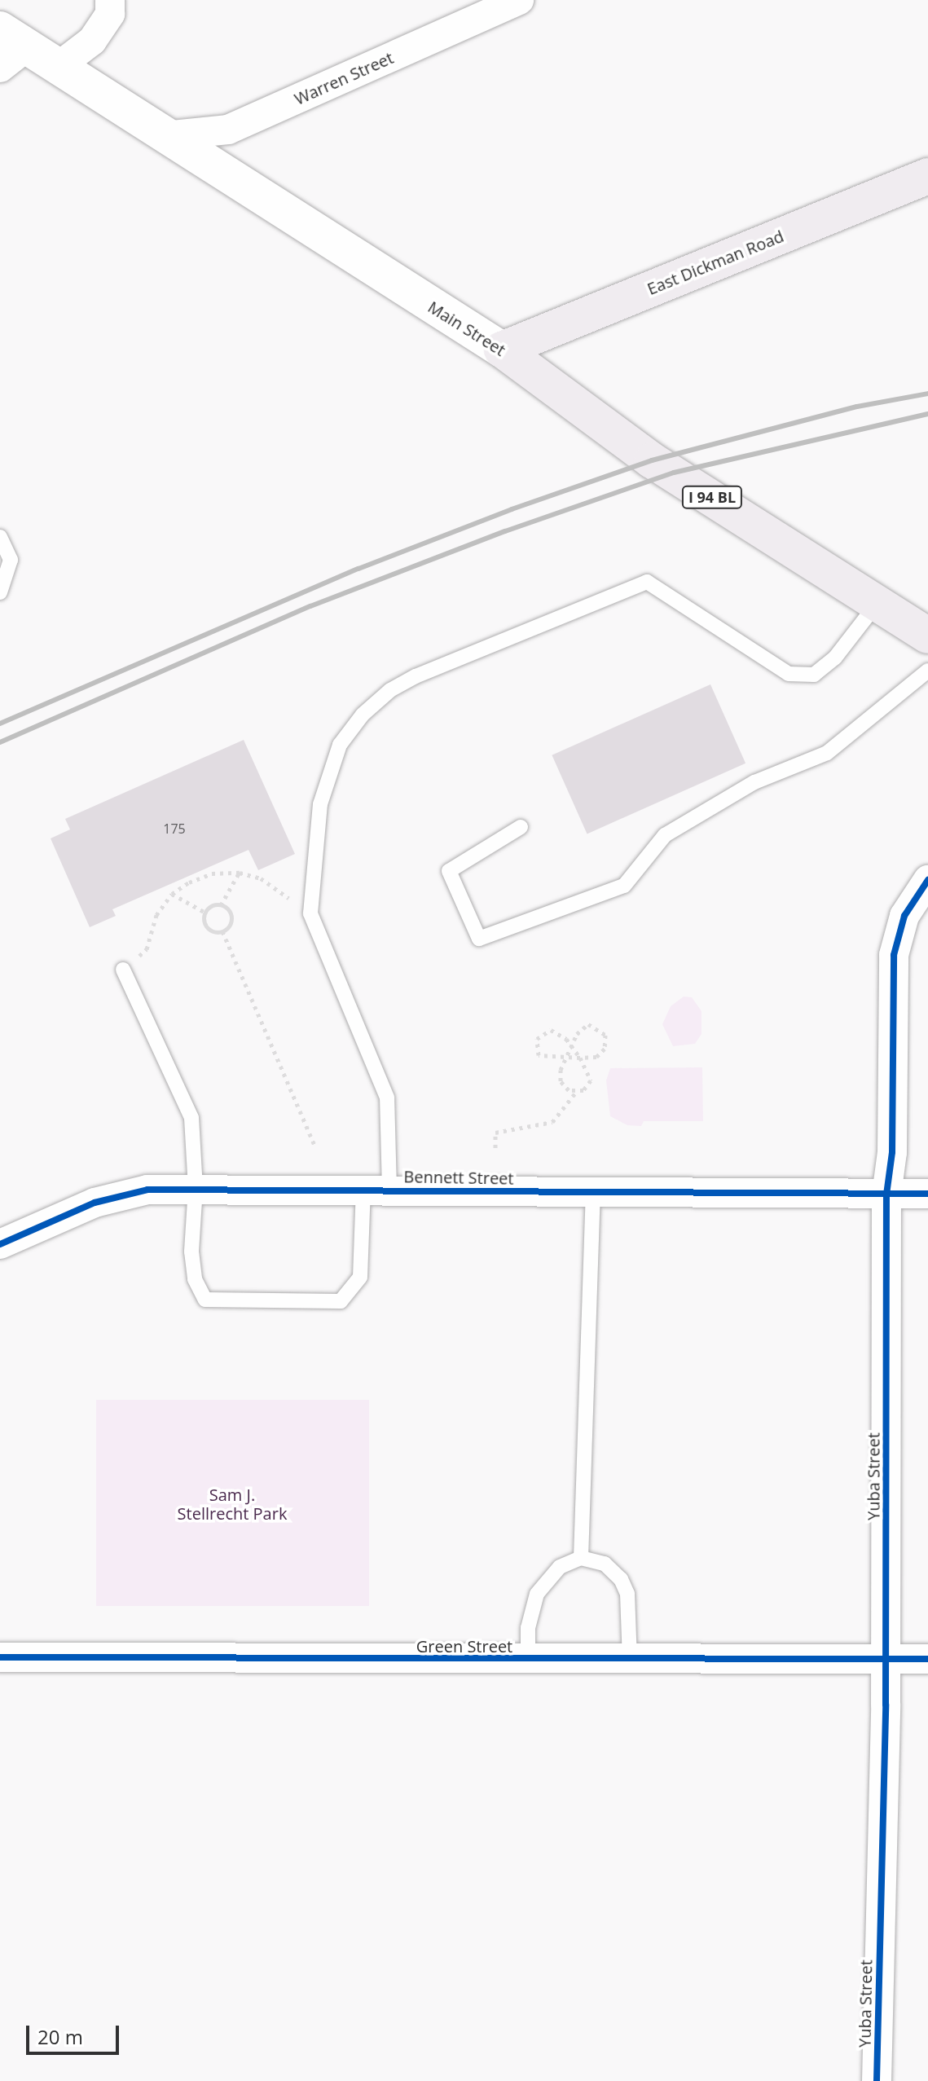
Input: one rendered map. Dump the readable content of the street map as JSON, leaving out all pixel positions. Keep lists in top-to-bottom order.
{
  "streets": {
    "main road": ["East Dickman Road", "Main Street", "I 94 BL"],
    "street": [
      "Warren Street",
      "Bennett Street",
      "Yuba Street",
      "Green Street"
    ]
  },
  "crossings": [
    ["Warren Street", "Main Street"],
    ["East Dickman Road", "Main Street"],
    ["Bennett Street", "Yuba Street"],
    ["Yuba Street", "Green Street"]
  ],
  "parks": ["Sam J. Stellrecht Park"],
  "house_numbers": ["175"],
  "scale_bar": "20 m"
}
